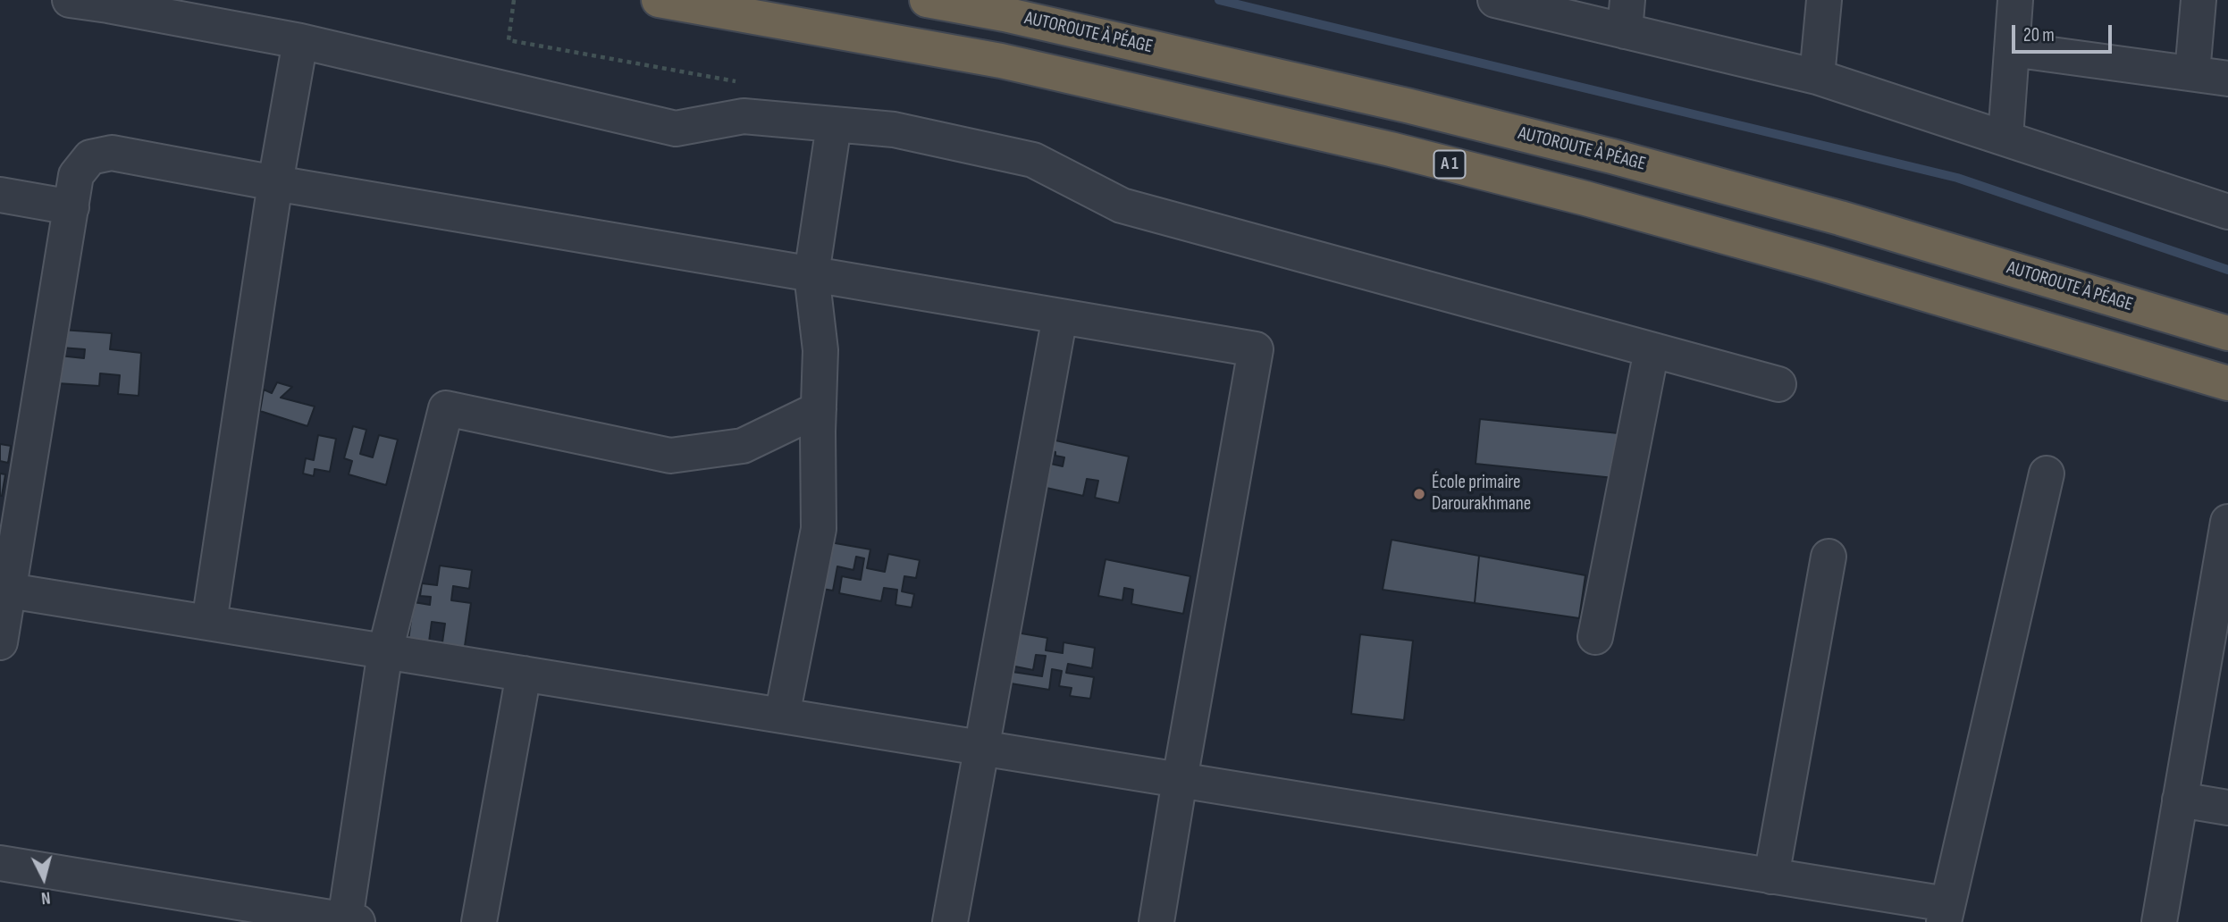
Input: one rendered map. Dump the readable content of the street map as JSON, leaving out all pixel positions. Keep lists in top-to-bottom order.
{
  "streets": {
    "highway": ["AUTOROUTE À PÉAGE", "A 1"]
  },
  "places": ["École primaire Darourakhmane"],
  "scale_bar": "20 m",
  "north": "bottom"
}
